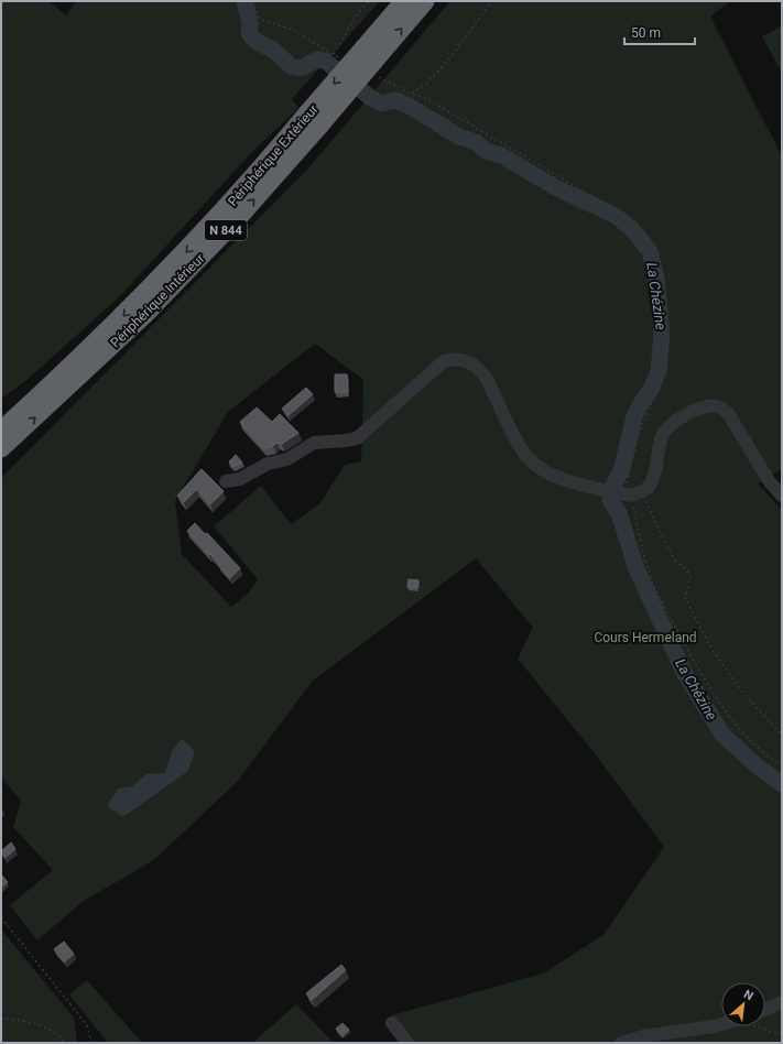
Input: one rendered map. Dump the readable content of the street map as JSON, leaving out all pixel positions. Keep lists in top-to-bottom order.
{
  "streets": {
    "highway": ["Périphérique Extérieur", "N 844", "Périphérique Intérieur"]
  },
  "crossings": [
    ["Périphérique Extérieur", "Périphérique Intérieur"],
    ["N 844", "Périphérique Intérieur"]
  ],
  "one_way": ["Périphérique Extérieur", "Périphérique Intérieur"],
  "water": ["La Chézine"],
  "parks": ["Cours Hermeland"],
  "scale_bar": "50 m",
  "north": "top right"
}
